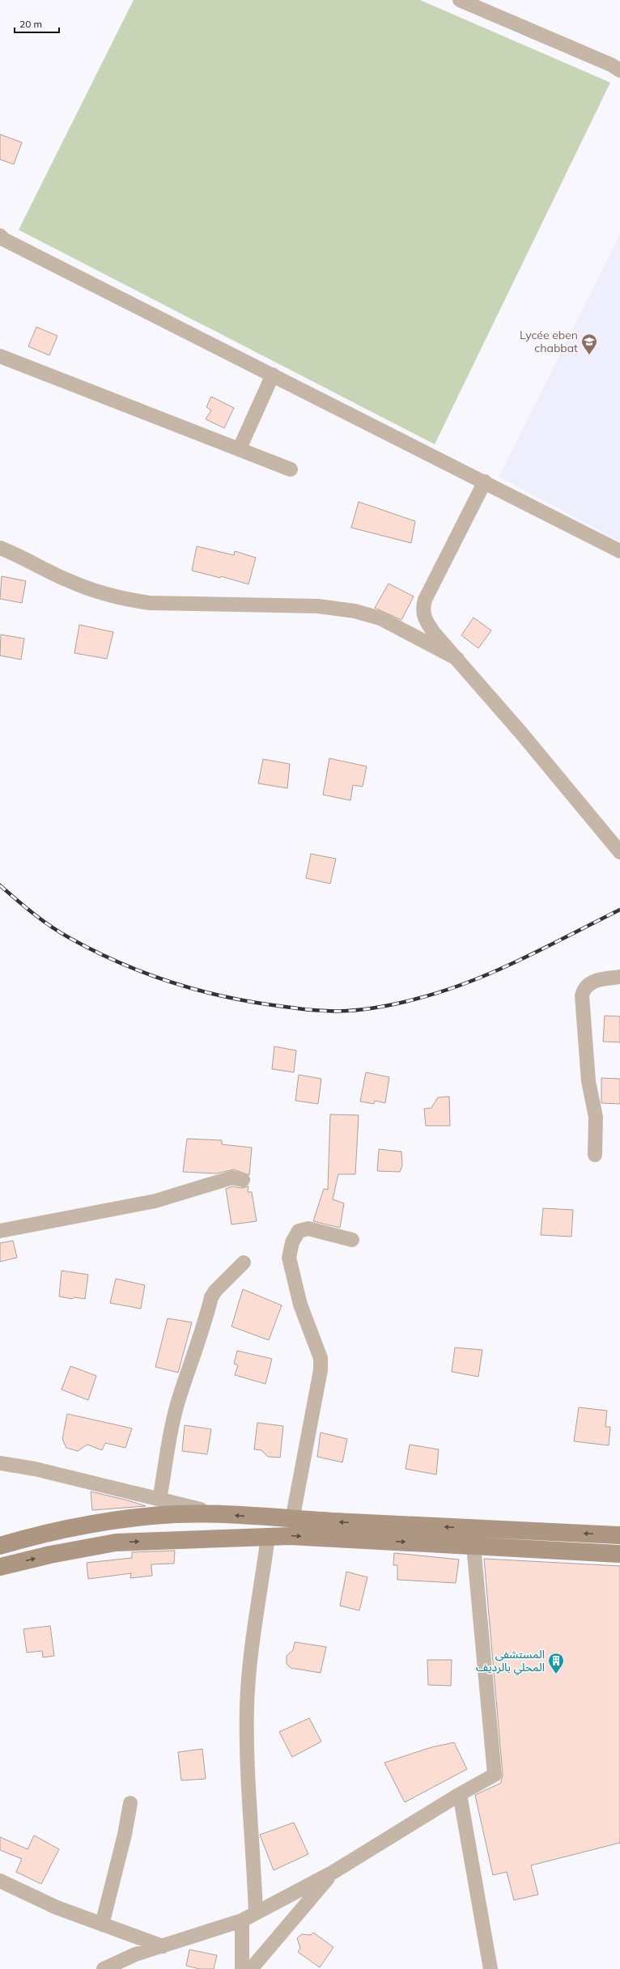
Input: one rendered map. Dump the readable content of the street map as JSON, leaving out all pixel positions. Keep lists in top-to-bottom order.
{
  "places": {
    "school or university": ["Lycée eben chabbat"],
    "building": ["المستشفى المحلي بالرديف"]
  },
  "scale_bar": "20 m"
}
